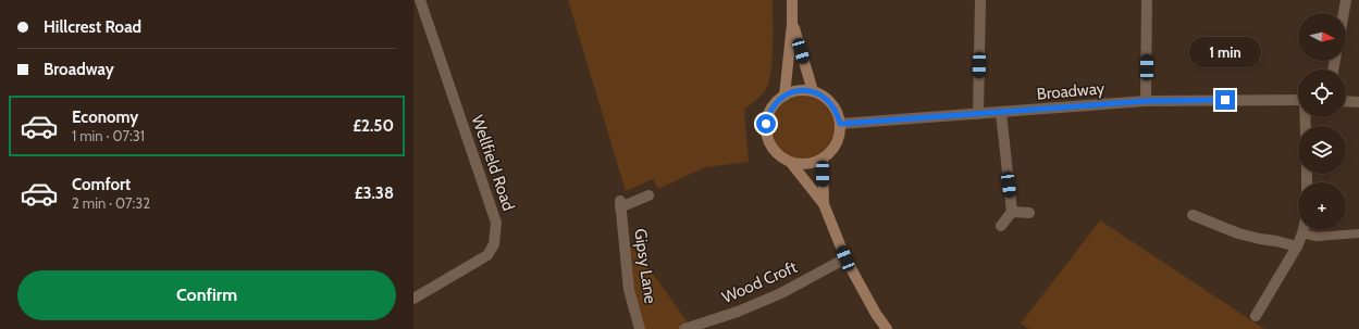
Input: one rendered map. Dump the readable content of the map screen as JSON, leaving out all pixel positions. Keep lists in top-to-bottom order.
{
  "streets": {
    "street": [
      "Broadway",
      "Wellfield Road",
      "Gipsy Lane",
      "Wood Croft"
    ]
  },
  "north": "right",
  "page": {
    "banner": ["Hillcrest Road", "Broadway"],
    "map_buttons": "+",
    "bubble": "1 min",
    "list": [
      {
        "name": "Economy",
        "note": "1 min · 07:31",
        "value": "£2.50"
      },
      {
        "name": "Comfort",
        "note": "2 min · 07:32",
        "value": "£3.38"
      }
    ],
    "buttons": "Confirm"
  }
}
